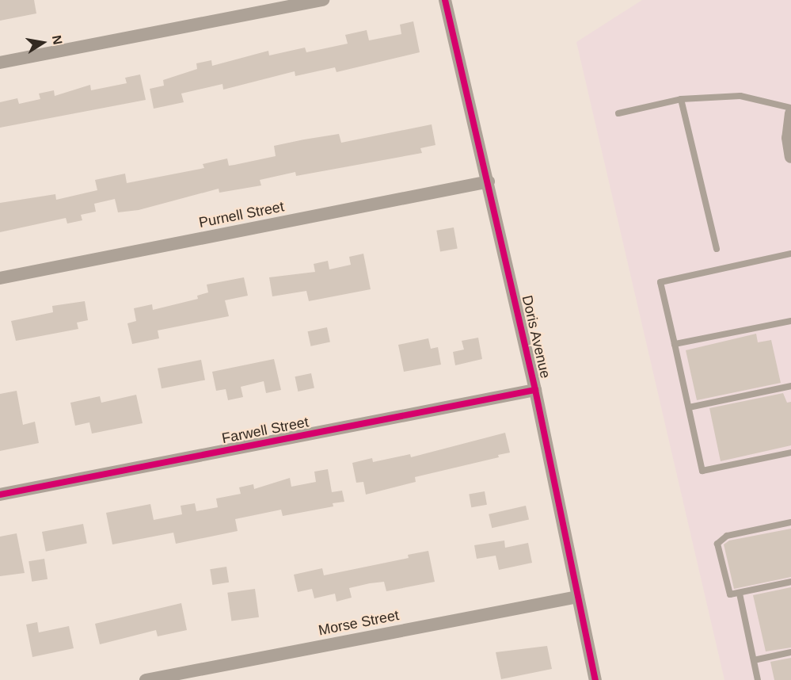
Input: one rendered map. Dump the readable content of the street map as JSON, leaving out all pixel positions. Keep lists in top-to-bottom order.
{
  "streets": {
    "street": [
      "Purnell Street",
      "Doris Avenue",
      "Farwell Street",
      "Morse Street"
    ]
  },
  "crossings": [
    ["Purnell Street", "Doris Avenue"],
    ["Doris Avenue", "Farwell Street"],
    ["Doris Avenue", "Morse Street"]
  ],
  "north": "right"
}
